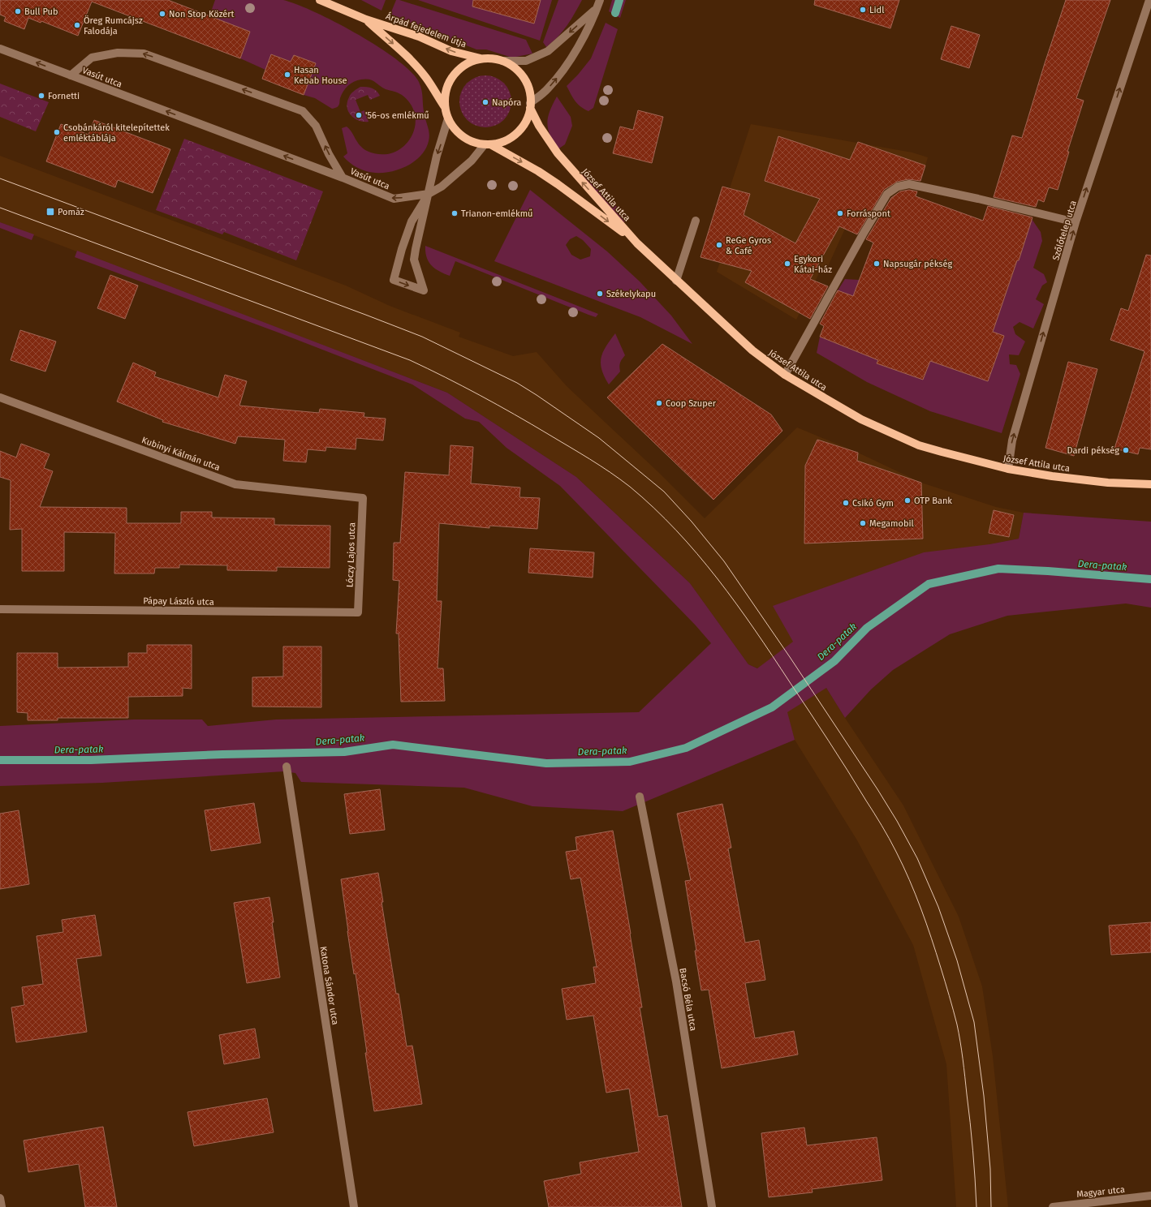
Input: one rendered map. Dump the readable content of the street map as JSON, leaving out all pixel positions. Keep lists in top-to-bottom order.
{
  "streets": {
    "main road": ["Árpád fejedelem útja", "József Attila utca"],
    "street": [
      "Vasút utca",
      "Szőlőtelep utca",
      "Kubinyi Kálmán utca",
      "Lóczy Lajos utca",
      "Pápay László utca",
      "Katona Sándor utca",
      "Bacsó Béla utca",
      "Magyar utca"
    ]
  },
  "crossings": [
    ["Árpád fejedelem útja", "József Attila utca"],
    ["József Attila utca", "Szőlőtelep utca"],
    ["Kubinyi Kálmán utca", "Lóczy Lajos utca"],
    ["Lóczy Lajos utca", "Pápay László utca"]
  ],
  "one_way": ["Vasút utca", "Szőlőtelep utca"],
  "water": ["Dera-patak"],
  "places": {
    "other": [
      "Lidl",
      "Bull Pub",
      "Non Stop Közért",
      "Öreg Rumcájsz Falodája",
      "Hasan Kebab House",
      "Fornetti",
      "Napóra",
      "'56-os emlékmű",
      "Csobánkáról kitelepítettek emléktáblája",
      "Trianon-emlékmű",
      "Forráspont",
      "ReGe Gyros & Café",
      "Egykori Kátai-ház",
      "Napsugár pékség",
      "Székelykapu",
      "Coop Szuper",
      "Dardi pékség",
      "OTP Bank",
      "Csikó Gym",
      "Megamobil"
    ],
    "transit": ["Pomáz"]
  }
}
